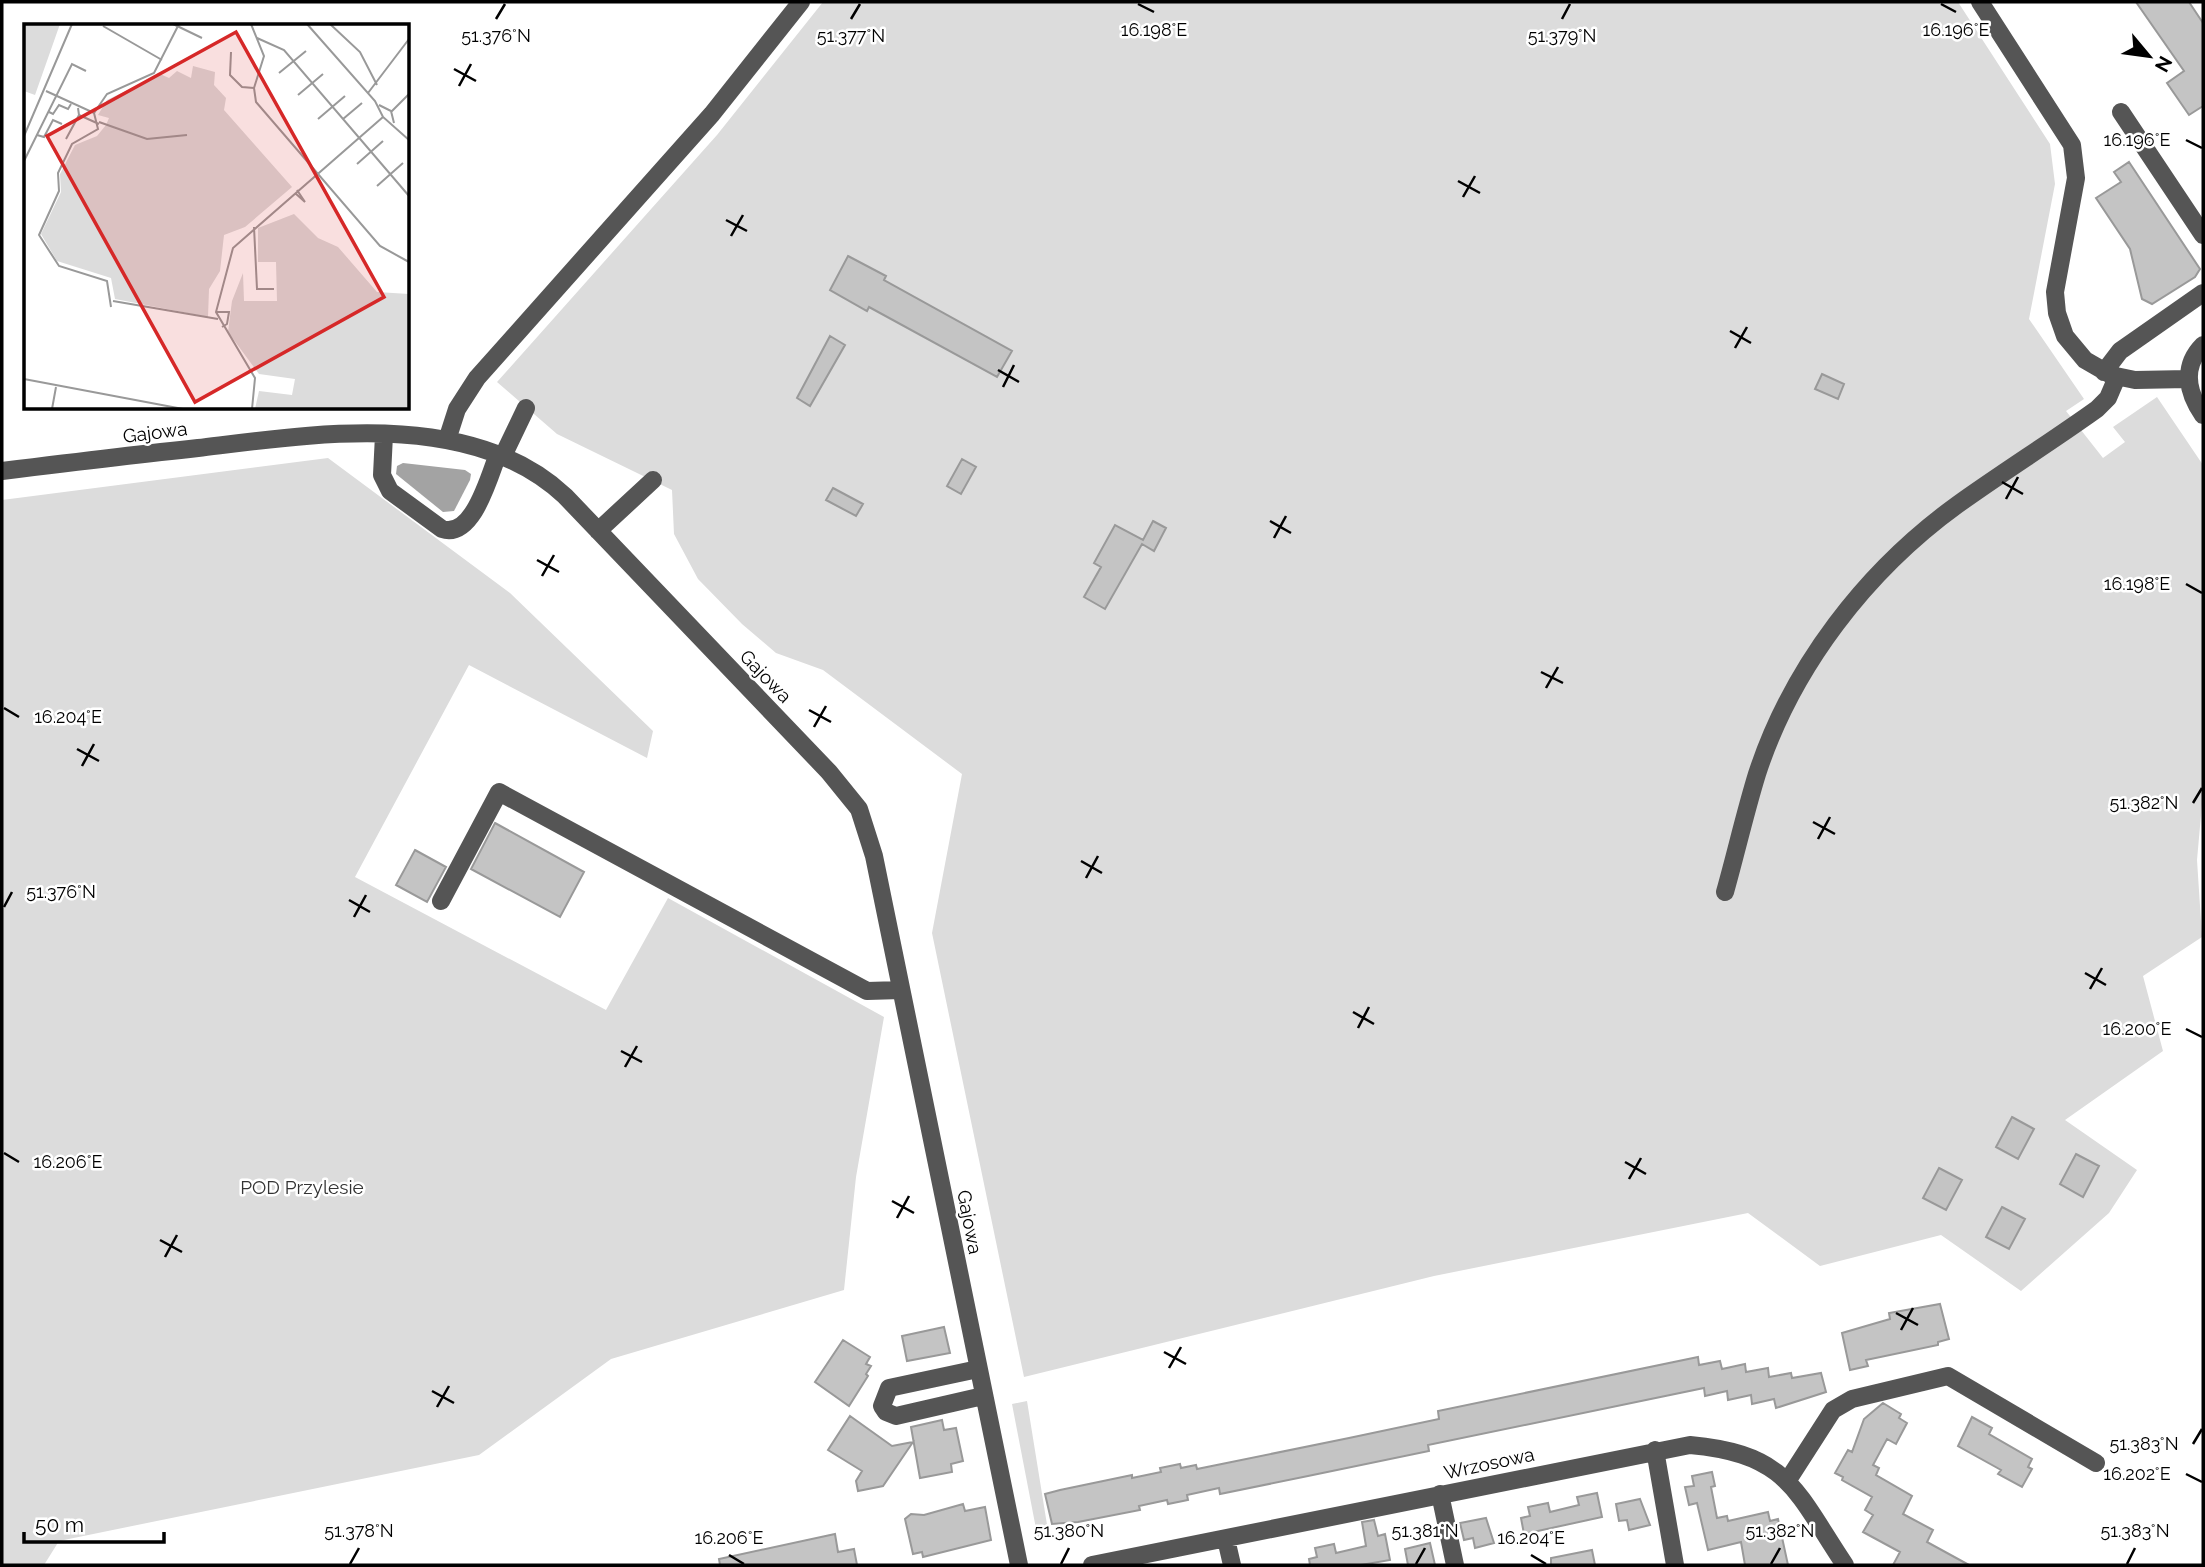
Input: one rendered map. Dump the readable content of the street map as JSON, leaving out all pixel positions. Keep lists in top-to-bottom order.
{
  "streets": {
    "street": ["Gajowa", "Wrzosowa"]
  },
  "parks": ["POD Przylesie"],
  "scale_bar": "50 m",
  "north": "bottom right",
  "coordinates": [
    "16.198°E",
    "16.196°E",
    "51.376°N",
    "51.377°N",
    "51.379°N",
    "16.204°E",
    "51.382°N",
    "16.200°E",
    "16.206°E",
    "51.383°N",
    "16.202°E",
    "51.378°N",
    "51.380°N",
    "51.381°N"
  ]
}
